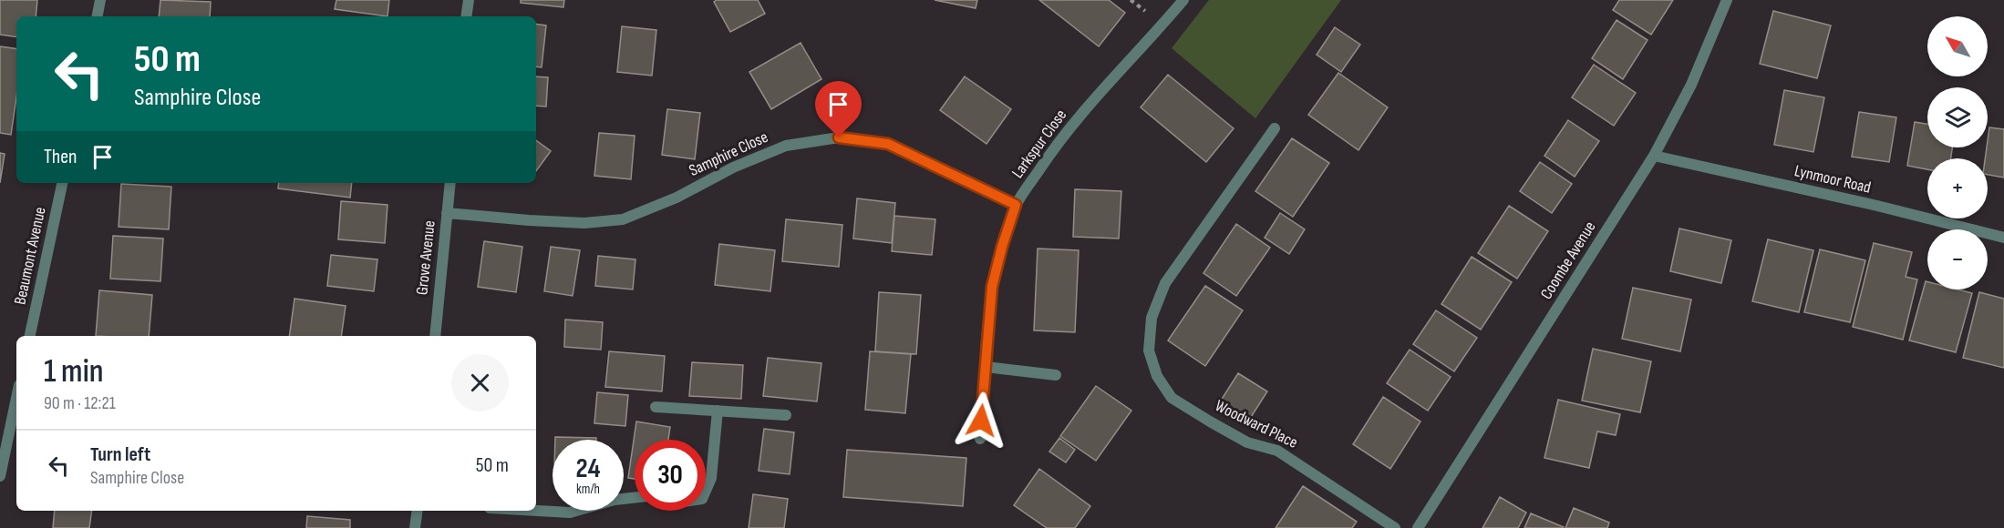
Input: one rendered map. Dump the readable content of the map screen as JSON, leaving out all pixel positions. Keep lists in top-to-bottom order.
{
  "streets": {
    "street": [
      "Larkspur Close",
      "Samphire Close",
      "Lynmoor Road",
      "Beaumont Avenue",
      "Grove Avenue",
      "Coombe Avenue",
      "Woodward Place"
    ]
  },
  "crossings": [
    ["Larkspur Close", "Samphire Close"],
    ["Samphire Close", "Grove Avenue"],
    ["Lynmoor Road", "Coombe Avenue"]
  ],
  "north": "top left",
  "page": {
    "map_buttons": ["+", "−"],
    "turn": ["50 m", "Samphire Close"],
    "then": "Then",
    "heading": ["1 min", "90 m · 12:21"],
    "list": [
      {
        "name": "Turn left",
        "note": "Samphire Close",
        "value": "50 m"
      }
    ],
    "speed": "24 km/h",
    "limit": "30"
  }
}
